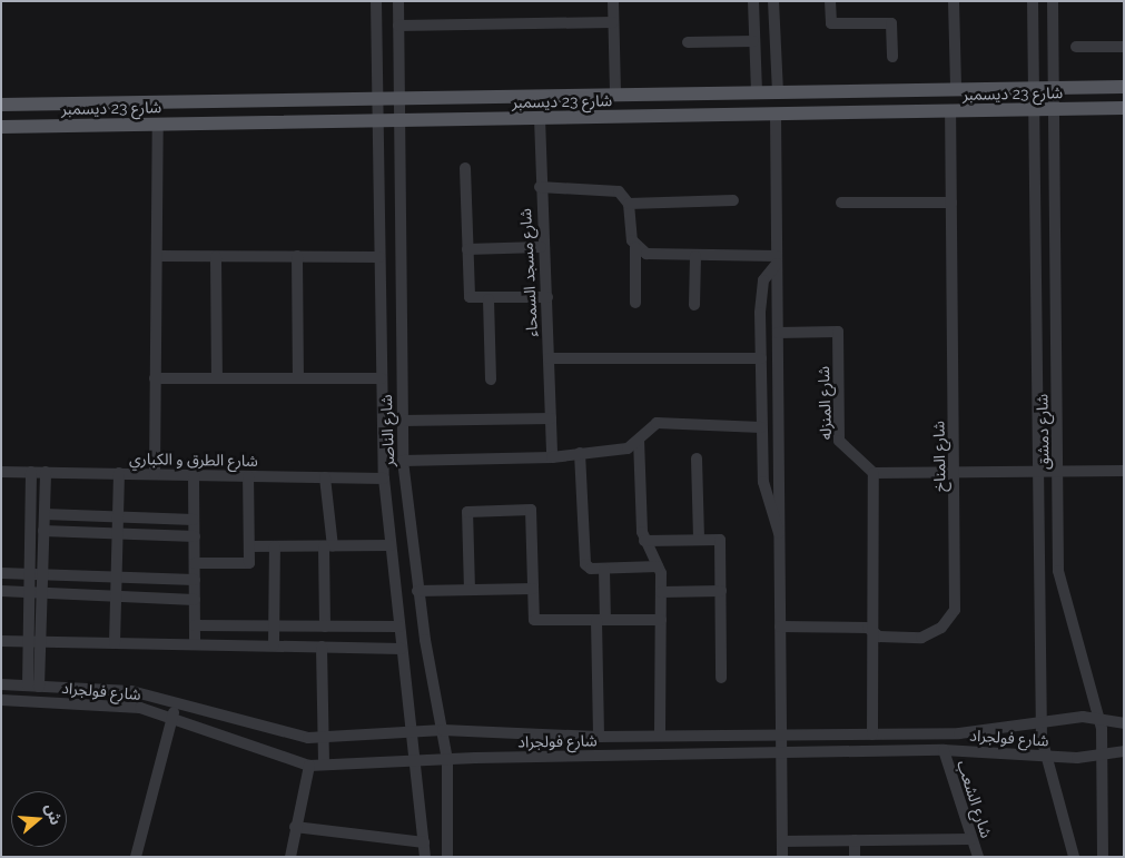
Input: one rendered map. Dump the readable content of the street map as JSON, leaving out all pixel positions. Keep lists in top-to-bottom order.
{
  "streets": {
    "main road": ["شارع 23 ديسمبر"],
    "street": [
      "شارع مسجد السمحاء",
      "شارع المنزله",
      "شارع الناصر",
      "شارع دمشق",
      "شارع المناخ",
      "شارع الطرق و الكباري",
      "شارع فولجراد",
      "شارع الشعب"
    ]
  },
  "crossings": [
    ["شارع 23 ديسمبر", "شارع مسجد السمحاء"],
    ["شارع 23 ديسمبر", "شارع الناصر"],
    ["شارع 23 ديسمبر", "شارع دمشق"],
    ["شارع 23 ديسمبر", "شارع المناخ"],
    ["شارع الناصر", "شارع الطرق و الكباري"],
    ["شارع الناصر", "شارع فولجراد"],
    ["شارع دمشق", "شارع فولجراد"],
    ["شارع فولجراد", "شارع الشعب"]
  ],
  "north": "right"
}
